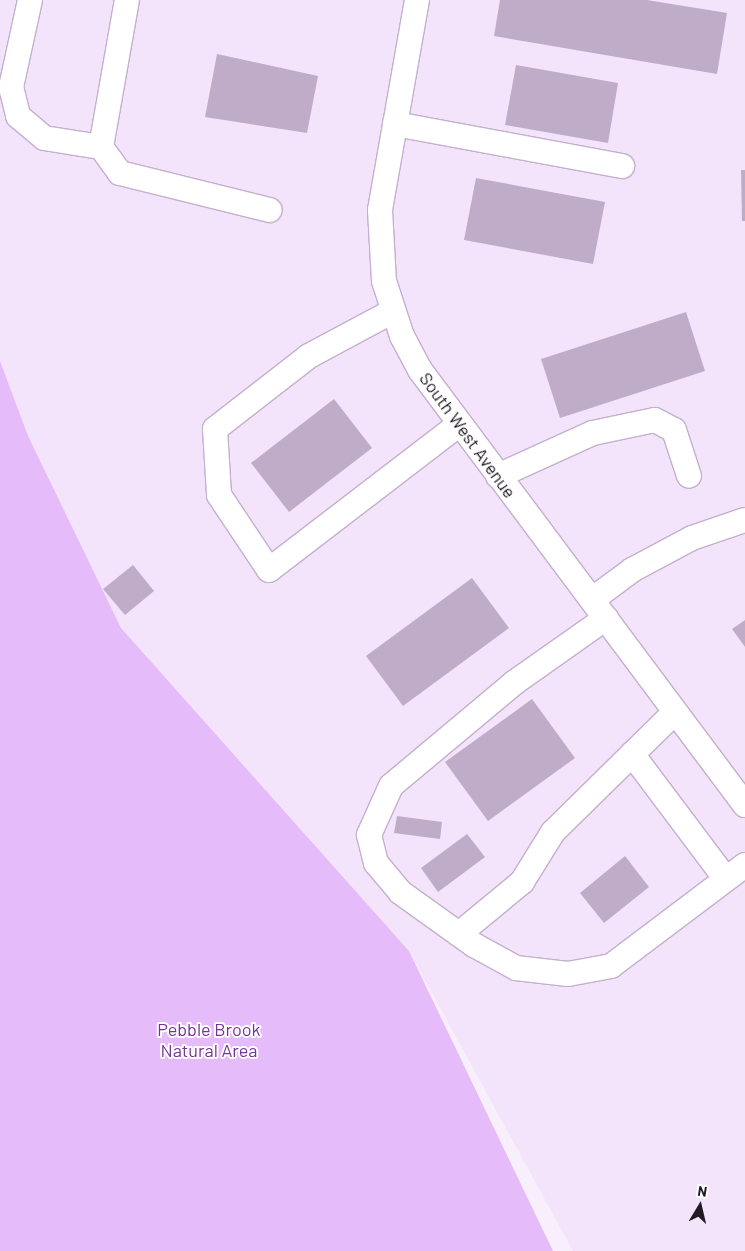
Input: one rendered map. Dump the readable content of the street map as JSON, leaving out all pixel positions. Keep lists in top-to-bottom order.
{
  "streets": {
    "street": ["South West Avenue"]
  },
  "parks": ["Pebble Brook Natural Area"],
  "north": "top"
}
